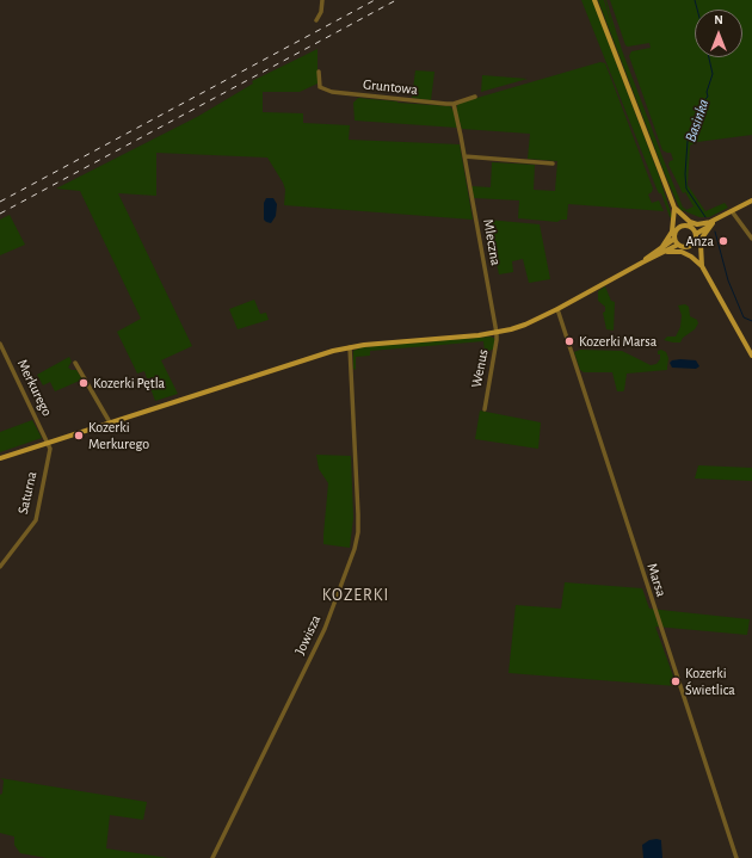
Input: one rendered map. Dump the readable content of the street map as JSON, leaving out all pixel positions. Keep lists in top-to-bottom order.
{
  "streets": {
    "street": [
      "Gruntowa",
      "Mleczna",
      "Wenus",
      "Merkurego",
      "Saturna",
      "Marsa",
      "Jowisza"
    ]
  },
  "crossings": [
    ["Gruntowa", "Mleczna"],
    ["Mleczna", "Wenus"],
    ["Merkurego", "Saturna"]
  ],
  "districts": ["KOZERKI"],
  "water": ["Basinka"],
  "places": [
    "Anza",
    "Kozerki Marsa",
    "Kozerki Pętla",
    "Kozerki Merkurego",
    "Kozerki Świetlica"
  ],
  "north": "top"
}
